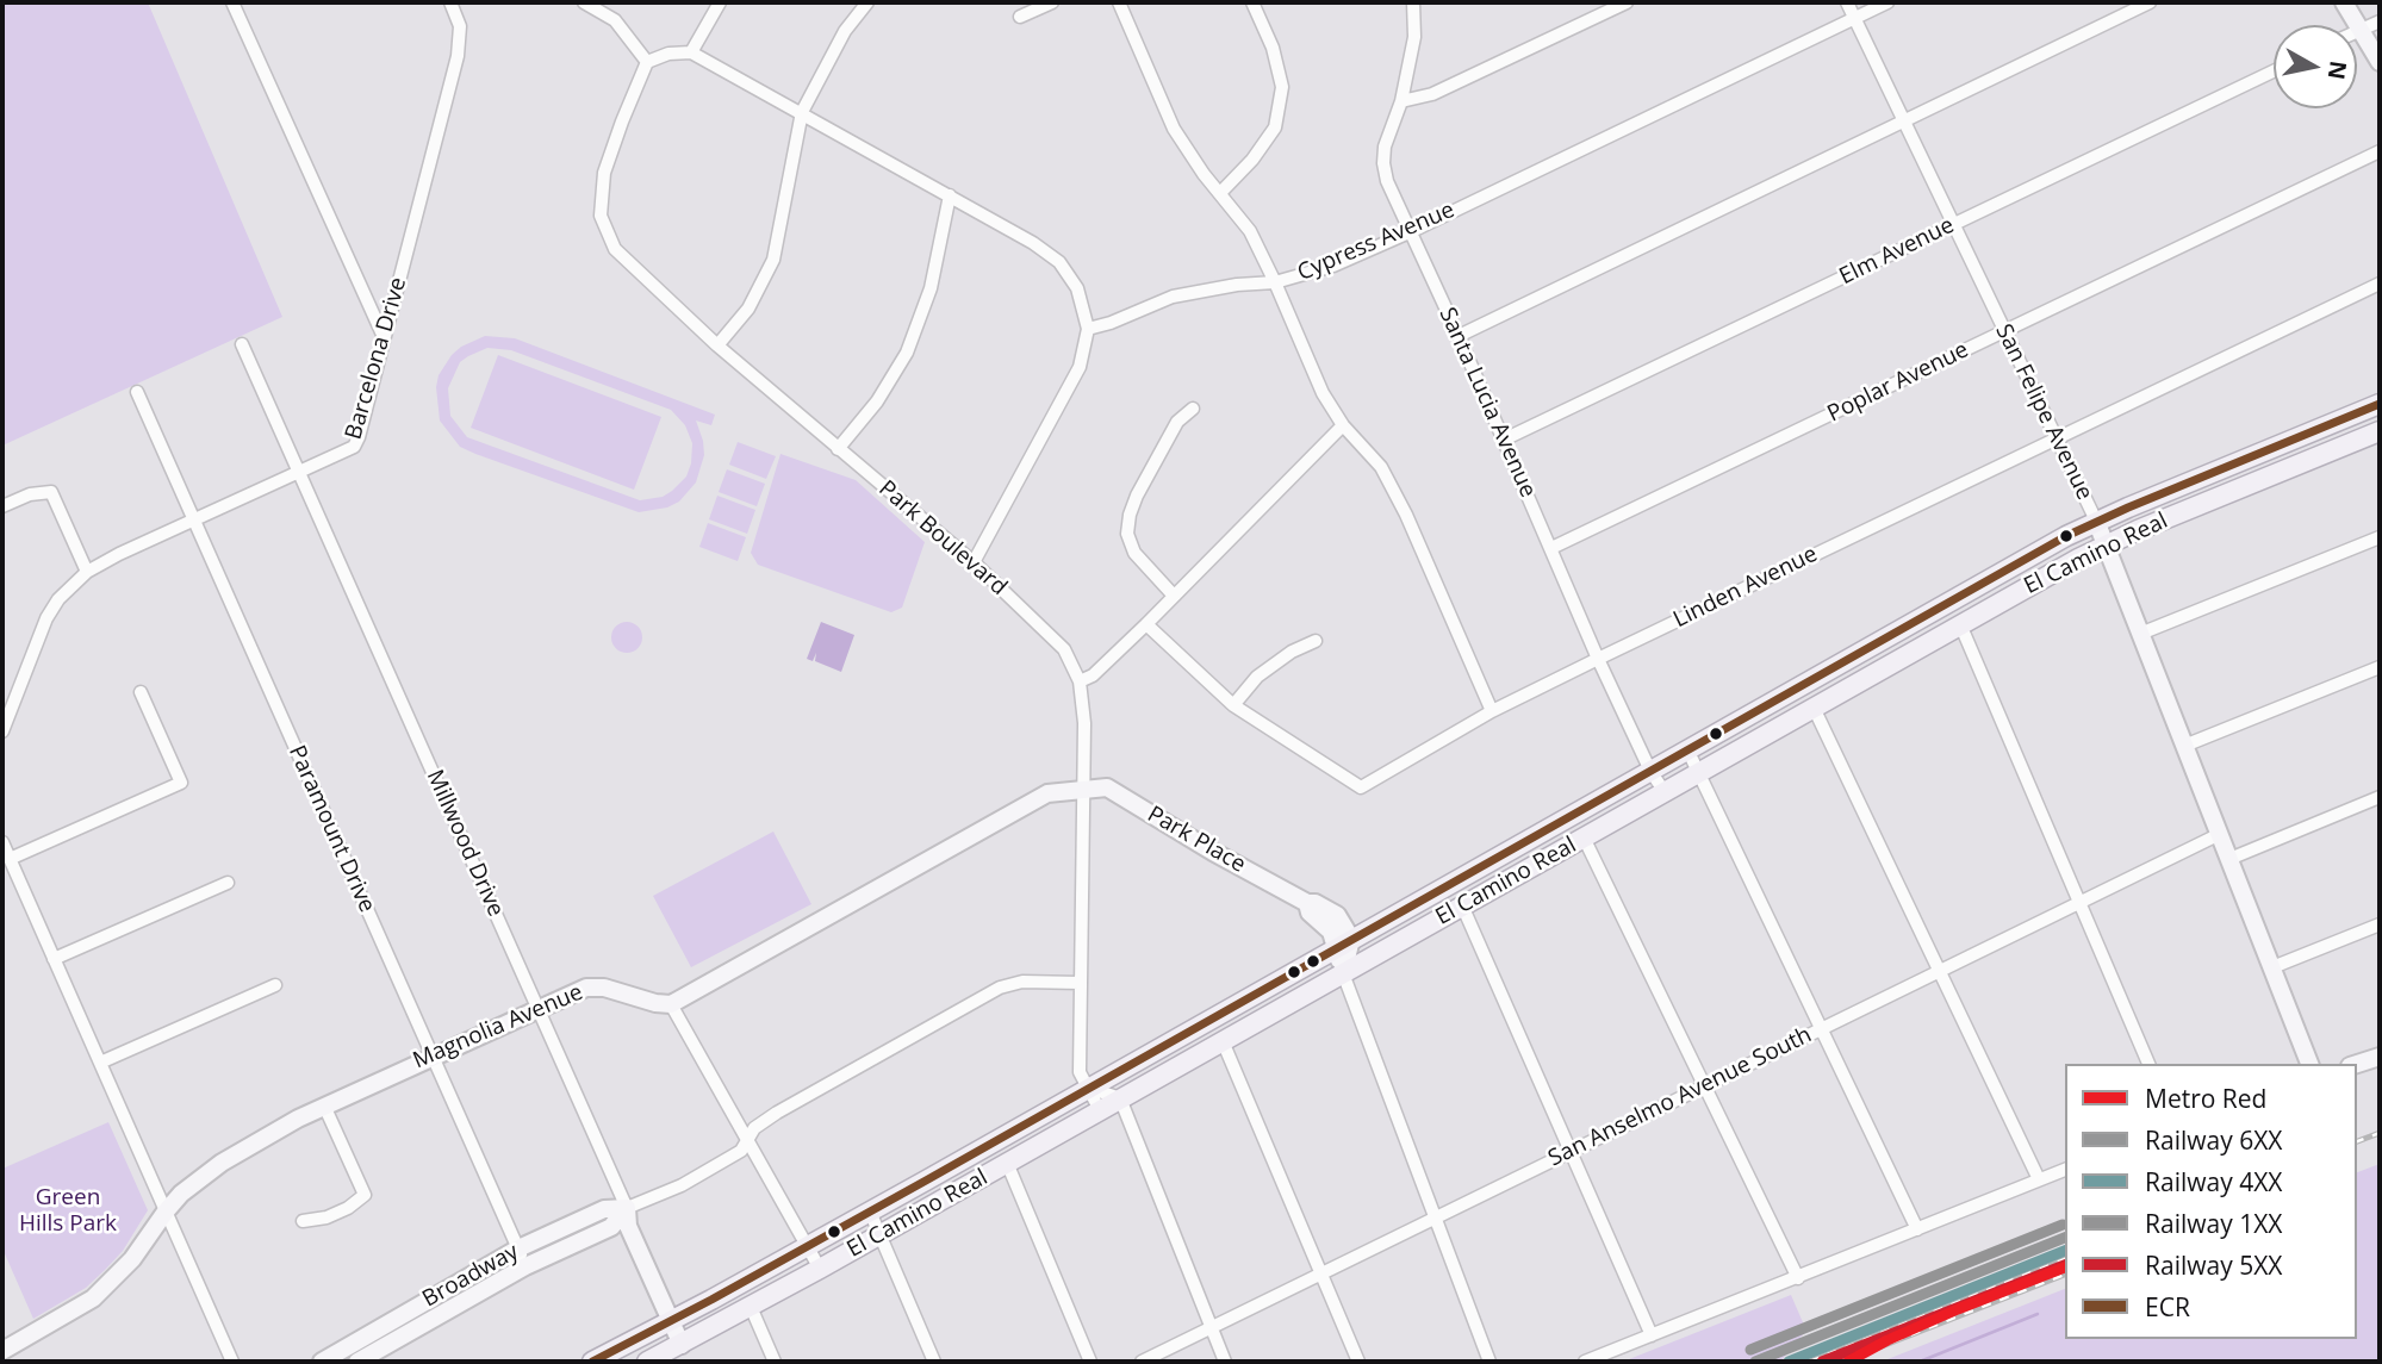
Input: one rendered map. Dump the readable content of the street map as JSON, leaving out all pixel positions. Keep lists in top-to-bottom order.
{
  "streets": {
    "main road": [
      "San Felipe Avenue",
      "El Camino Real",
      "Park Place",
      "Millwood Drive",
      "Magnolia Avenue",
      "Broadway"
    ],
    "street": [
      "Cypress Avenue",
      "Elm Avenue",
      "Barcelona Drive",
      "Poplar Avenue",
      "Santa Lucia Avenue",
      "Park Boulevard",
      "Linden Avenue",
      "Paramount Drive",
      "San Anselmo Avenue South"
    ]
  },
  "crossings": [
    ["Cypress Avenue", "Santa Lucia Avenue"],
    ["Cypress Avenue", "San Felipe Avenue"],
    ["Elm Avenue", "Santa Lucia Avenue"],
    ["Elm Avenue", "San Felipe Avenue"],
    ["Barcelona Drive", "Paramount Drive"],
    ["Barcelona Drive", "Millwood Drive"],
    ["Poplar Avenue", "Santa Lucia Avenue"],
    ["Poplar Avenue", "San Felipe Avenue"],
    ["Santa Lucia Avenue", "El Camino Real"],
    ["Santa Lucia Avenue", "Linden Avenue"],
    ["San Felipe Avenue", "El Camino Real"],
    ["San Felipe Avenue", "Linden Avenue"],
    ["San Felipe Avenue", "San Anselmo Avenue South"],
    ["Park Boulevard", "El Camino Real"],
    ["Park Boulevard", "Park Place"],
    ["Park Boulevard", "Broadway"],
    ["El Camino Real", "Park Place"],
    ["El Camino Real", "Millwood Drive"],
    ["Paramount Drive", "Magnolia Avenue"],
    ["Paramount Drive", "Broadway"],
    ["Millwood Drive", "Magnolia Avenue"],
    ["Millwood Drive", "Broadway"]
  ],
  "parks": ["Green Hills Park"],
  "lines": [
    "transit line ECR",
    "rail line 1XX",
    "rail line 6XX",
    "rail line 4XX",
    "rail line 5XX",
    "metro line Red"
  ],
  "legend": [
    "Metro Red",
    "Railway 6XX",
    "Railway 4XX",
    "Railway 1XX",
    "Railway 5XX",
    "ECR"
  ],
  "north": "right"
}
